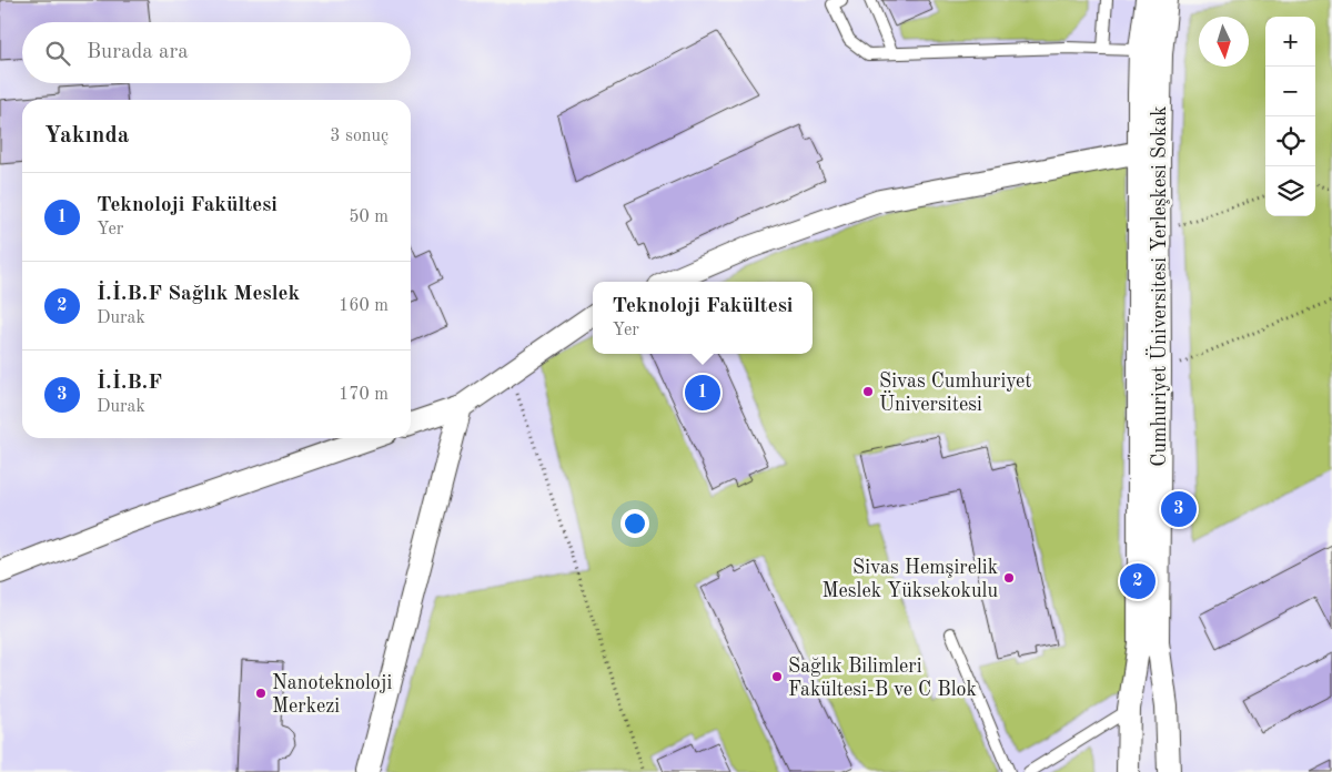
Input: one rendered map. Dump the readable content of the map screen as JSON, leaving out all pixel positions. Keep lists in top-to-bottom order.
{
  "streets": {
    "street": ["Cumhuriyet Üniversitesi Yerleşkesi Sokak"]
  },
  "places": [
    "Sivas Cumhuriyet Üniversitesi",
    "Sivas Hemşirelik Meslek Yüksekokulu",
    "Sağlık Bilimleri Fakültesi-B ve C Blok",
    "Nanoteknoloji Merkezi"
  ],
  "north": "bottom",
  "page": {
    "map_buttons": ["+", "−"],
    "search": "Burada ara",
    "heading": ["Yakında", "3 sonuç"],
    "list": [
      {
        "mark": "1",
        "name": "Teknoloji Fakültesi",
        "note": "Yer",
        "value": "50 m"
      },
      {
        "mark": "2",
        "name": "İ.İ.B.F Sağlık Meslek",
        "note": "Durak",
        "value": "160 m"
      },
      {
        "mark": "3",
        "name": "İ.İ.B.F",
        "note": "Durak",
        "value": "170 m"
      }
    ],
    "popup": ["Teknoloji Fakültesi", "Yer"],
    "pins": ["1", "3", "2"]
  }
}
